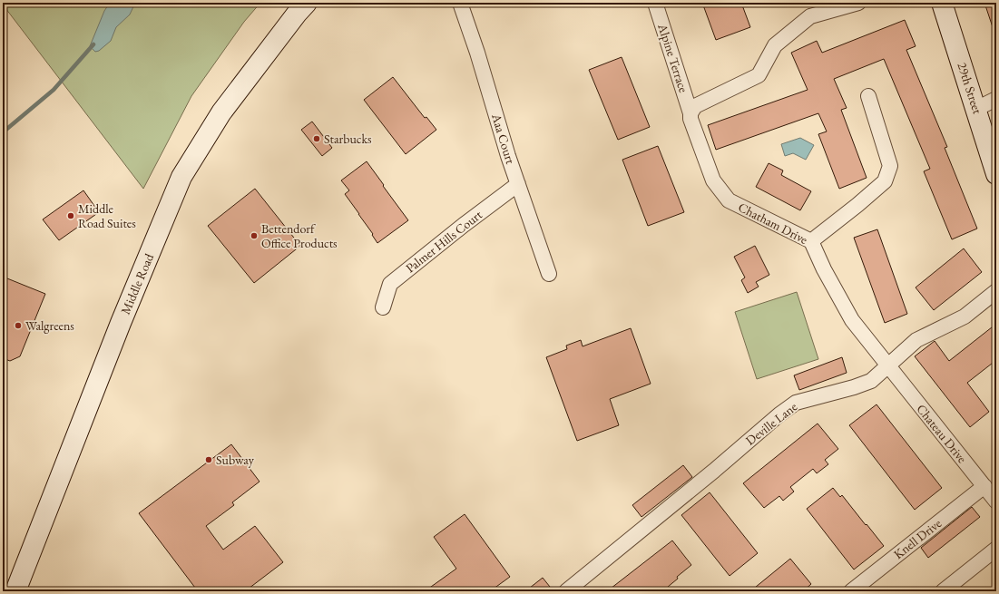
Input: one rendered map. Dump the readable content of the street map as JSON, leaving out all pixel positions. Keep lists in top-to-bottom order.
{
  "streets": {
    "main road": ["29th Street", "Middle Road"],
    "street": [
      "Alpine Terrace",
      "Aaa Court",
      "Chatham Drive",
      "Palmer Hills Court",
      "Deville Lane",
      "Chateau Drive",
      "Knell Drive"
    ]
  },
  "crossings": [
    ["Alpine Terrace", "Chatham Drive"],
    ["Aaa Court", "Palmer Hills Court"],
    ["Chatham Drive", "Deville Lane"],
    ["Chatham Drive", "Chateau Drive"],
    ["Deville Lane", "Chateau Drive"],
    ["Chateau Drive", "Knell Drive"]
  ],
  "places": [
    "Starbucks",
    "Middle Road Suites",
    "Bettendorf Office Products",
    "Walgreens",
    "Subway"
  ]
}
